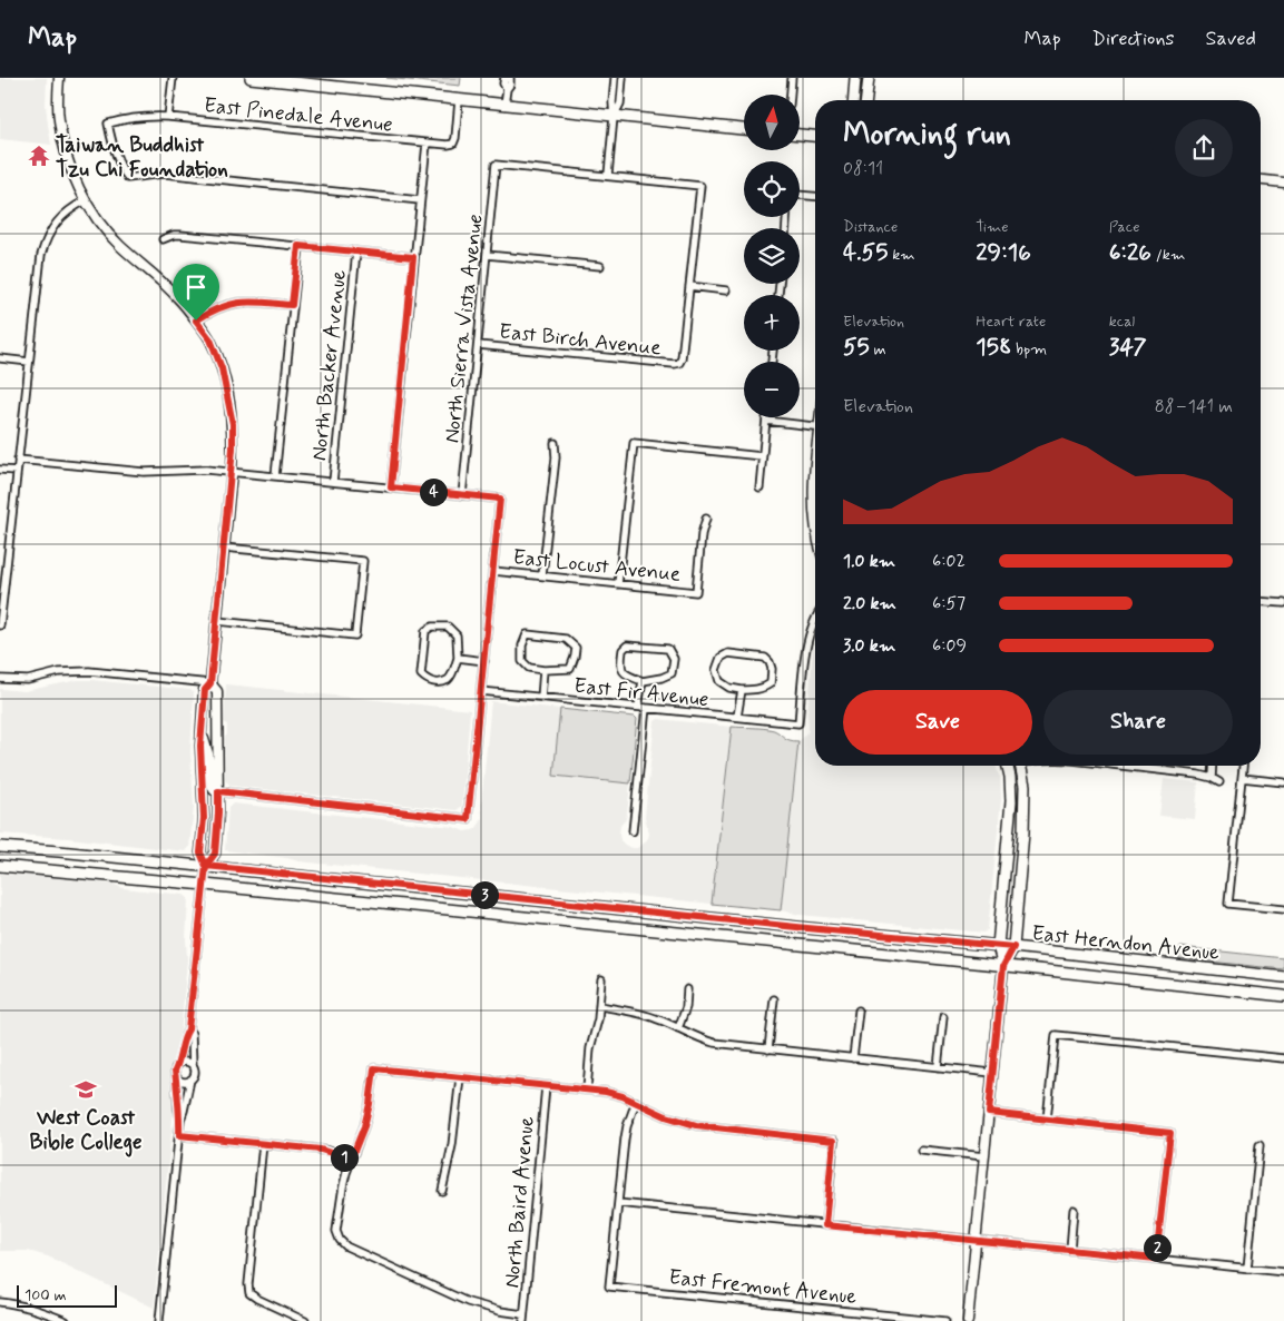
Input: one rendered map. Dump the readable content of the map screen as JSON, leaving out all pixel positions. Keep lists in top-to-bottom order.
{
  "streets": {
    "main road": ["East Herndon Avenue"],
    "street": [
      "East Pinedale Avenue",
      "North Sierra Vista Avenue",
      "East Birch Avenue",
      "North Backer Avenue",
      "East Locust Avenue",
      "East Fir Avenue",
      "North Baird Avenue",
      "East Fremont Avenue"
    ]
  },
  "crossings": [
    ["North Sierra Vista Avenue", "East Birch Avenue"]
  ],
  "places": {
    "temple": ["Taiwan Buddhist Tzu Chi Foundation"],
    "school or university": ["West Coast Bible College"]
  },
  "scale_bar": "100 m",
  "north": "top",
  "page": {
    "header": "Map",
    "nav": ["Map", "Directions", "Saved"],
    "map_buttons": ["+", "−"],
    "heading": ["Morning run", "08:11"],
    "stats": [
      ["Distance", "4.55 km"],
      ["Time", "29:16"],
      ["Pace", "6:26 /km"],
      ["Elevation", "55 m"],
      ["Heart rate", "158 bpm"],
      ["kcal", "347"]
    ],
    "chart": ["Elevation", "88–141 m"],
    "pins": [
      "4",
      "3",
      "1",
      "2"
    ],
    "list": [
      {
        "name": "1.0 km",
        "note": "6:02"
      },
      {
        "name": "2.0 km",
        "note": "6:57"
      },
      {
        "name": "3.0 km",
        "note": "6:09"
      }
    ],
    "buttons": ["Save", "Share"],
    "scale": "100 m"
  }
}
